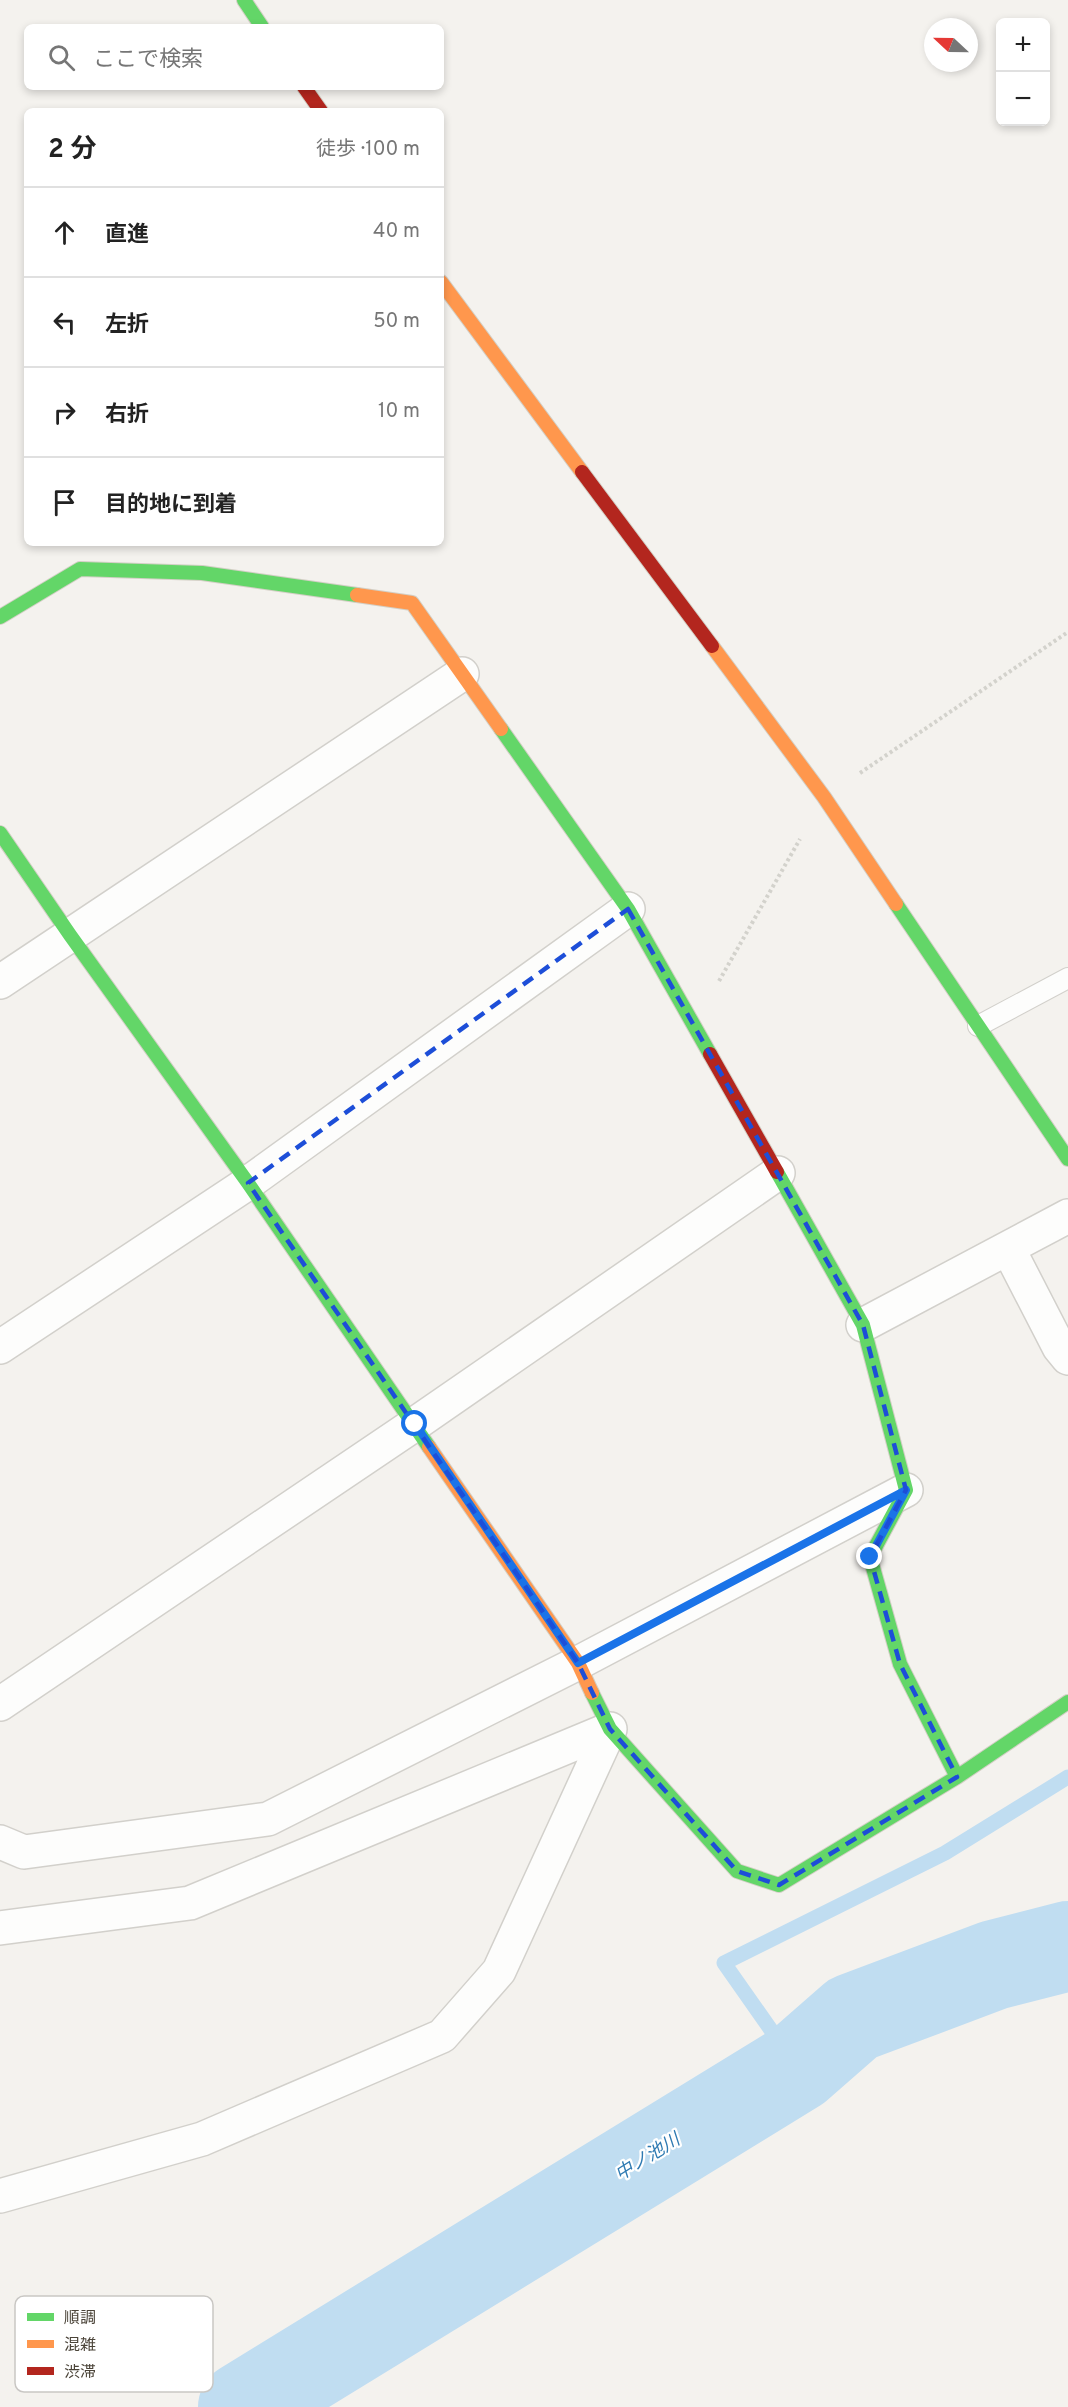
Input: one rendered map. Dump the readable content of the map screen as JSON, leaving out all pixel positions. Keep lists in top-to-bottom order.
{
  "water": ["中ノ池川"],
  "legend": ["順調", "混雑", "渋滞"],
  "north": "left",
  "page": {
    "map_buttons": ["+", "−"],
    "search": "ここで検索",
    "heading": ["2 分", "徒歩 · 100 m"],
    "list": [
      ["直進", "40 m"],
      ["左折", "50 m"],
      ["右折", "10 m"],
      "目的地に到着"
    ]
  }
}
